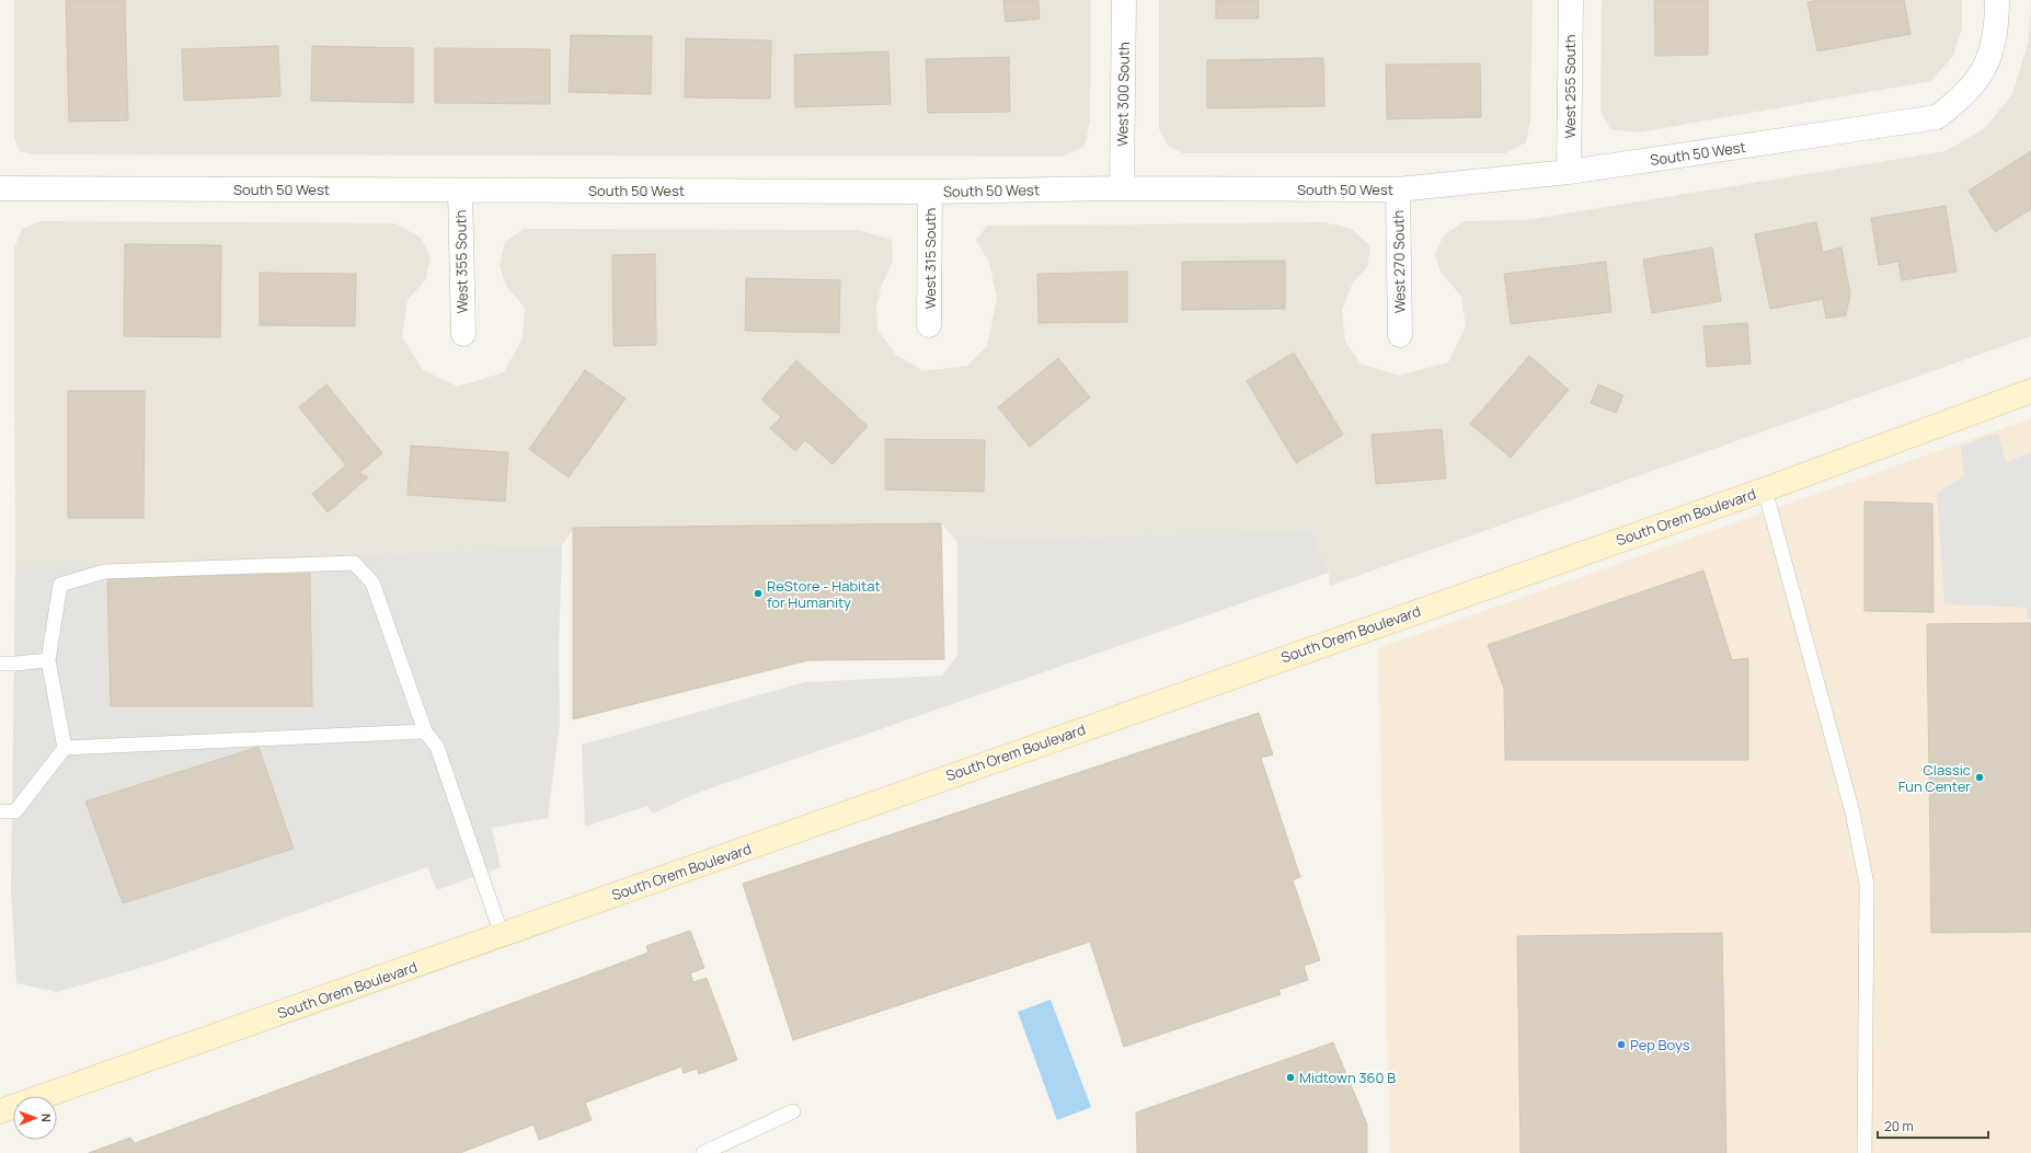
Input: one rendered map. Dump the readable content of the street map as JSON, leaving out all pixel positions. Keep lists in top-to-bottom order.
{
  "streets": {
    "street": [
      "West 255 South",
      "West 300 South",
      "South 50 West",
      "West 315 South",
      "West 355 South",
      "West 270 South",
      "South Orem Boulevard"
    ]
  },
  "crossings": [
    ["West 255 South", "South 50 West"],
    ["West 300 South", "South 50 West"],
    ["South 50 West", "West 315 South"],
    ["South 50 West", "West 355 South"],
    ["South 50 West", "West 270 South"]
  ],
  "places": [
    "ReStore - Habitat for Humanity",
    "Classic Fun Center",
    "Pep Boys",
    "Midtown 360 B"
  ],
  "scale_bar": "20 m",
  "north": "right"
}
